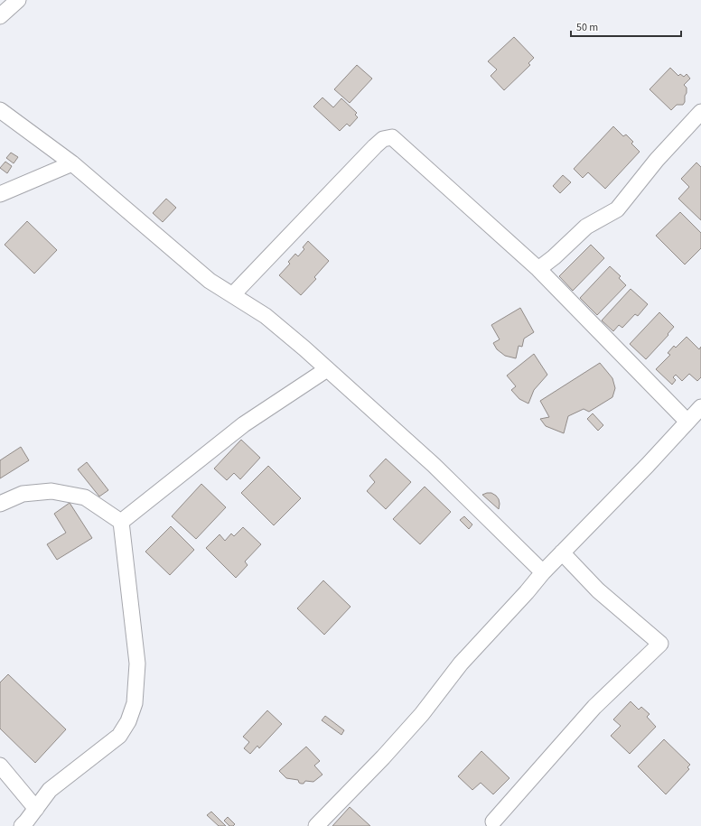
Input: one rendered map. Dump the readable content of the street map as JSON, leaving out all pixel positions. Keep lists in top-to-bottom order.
{
  "scale_bar": "50 m"
}
